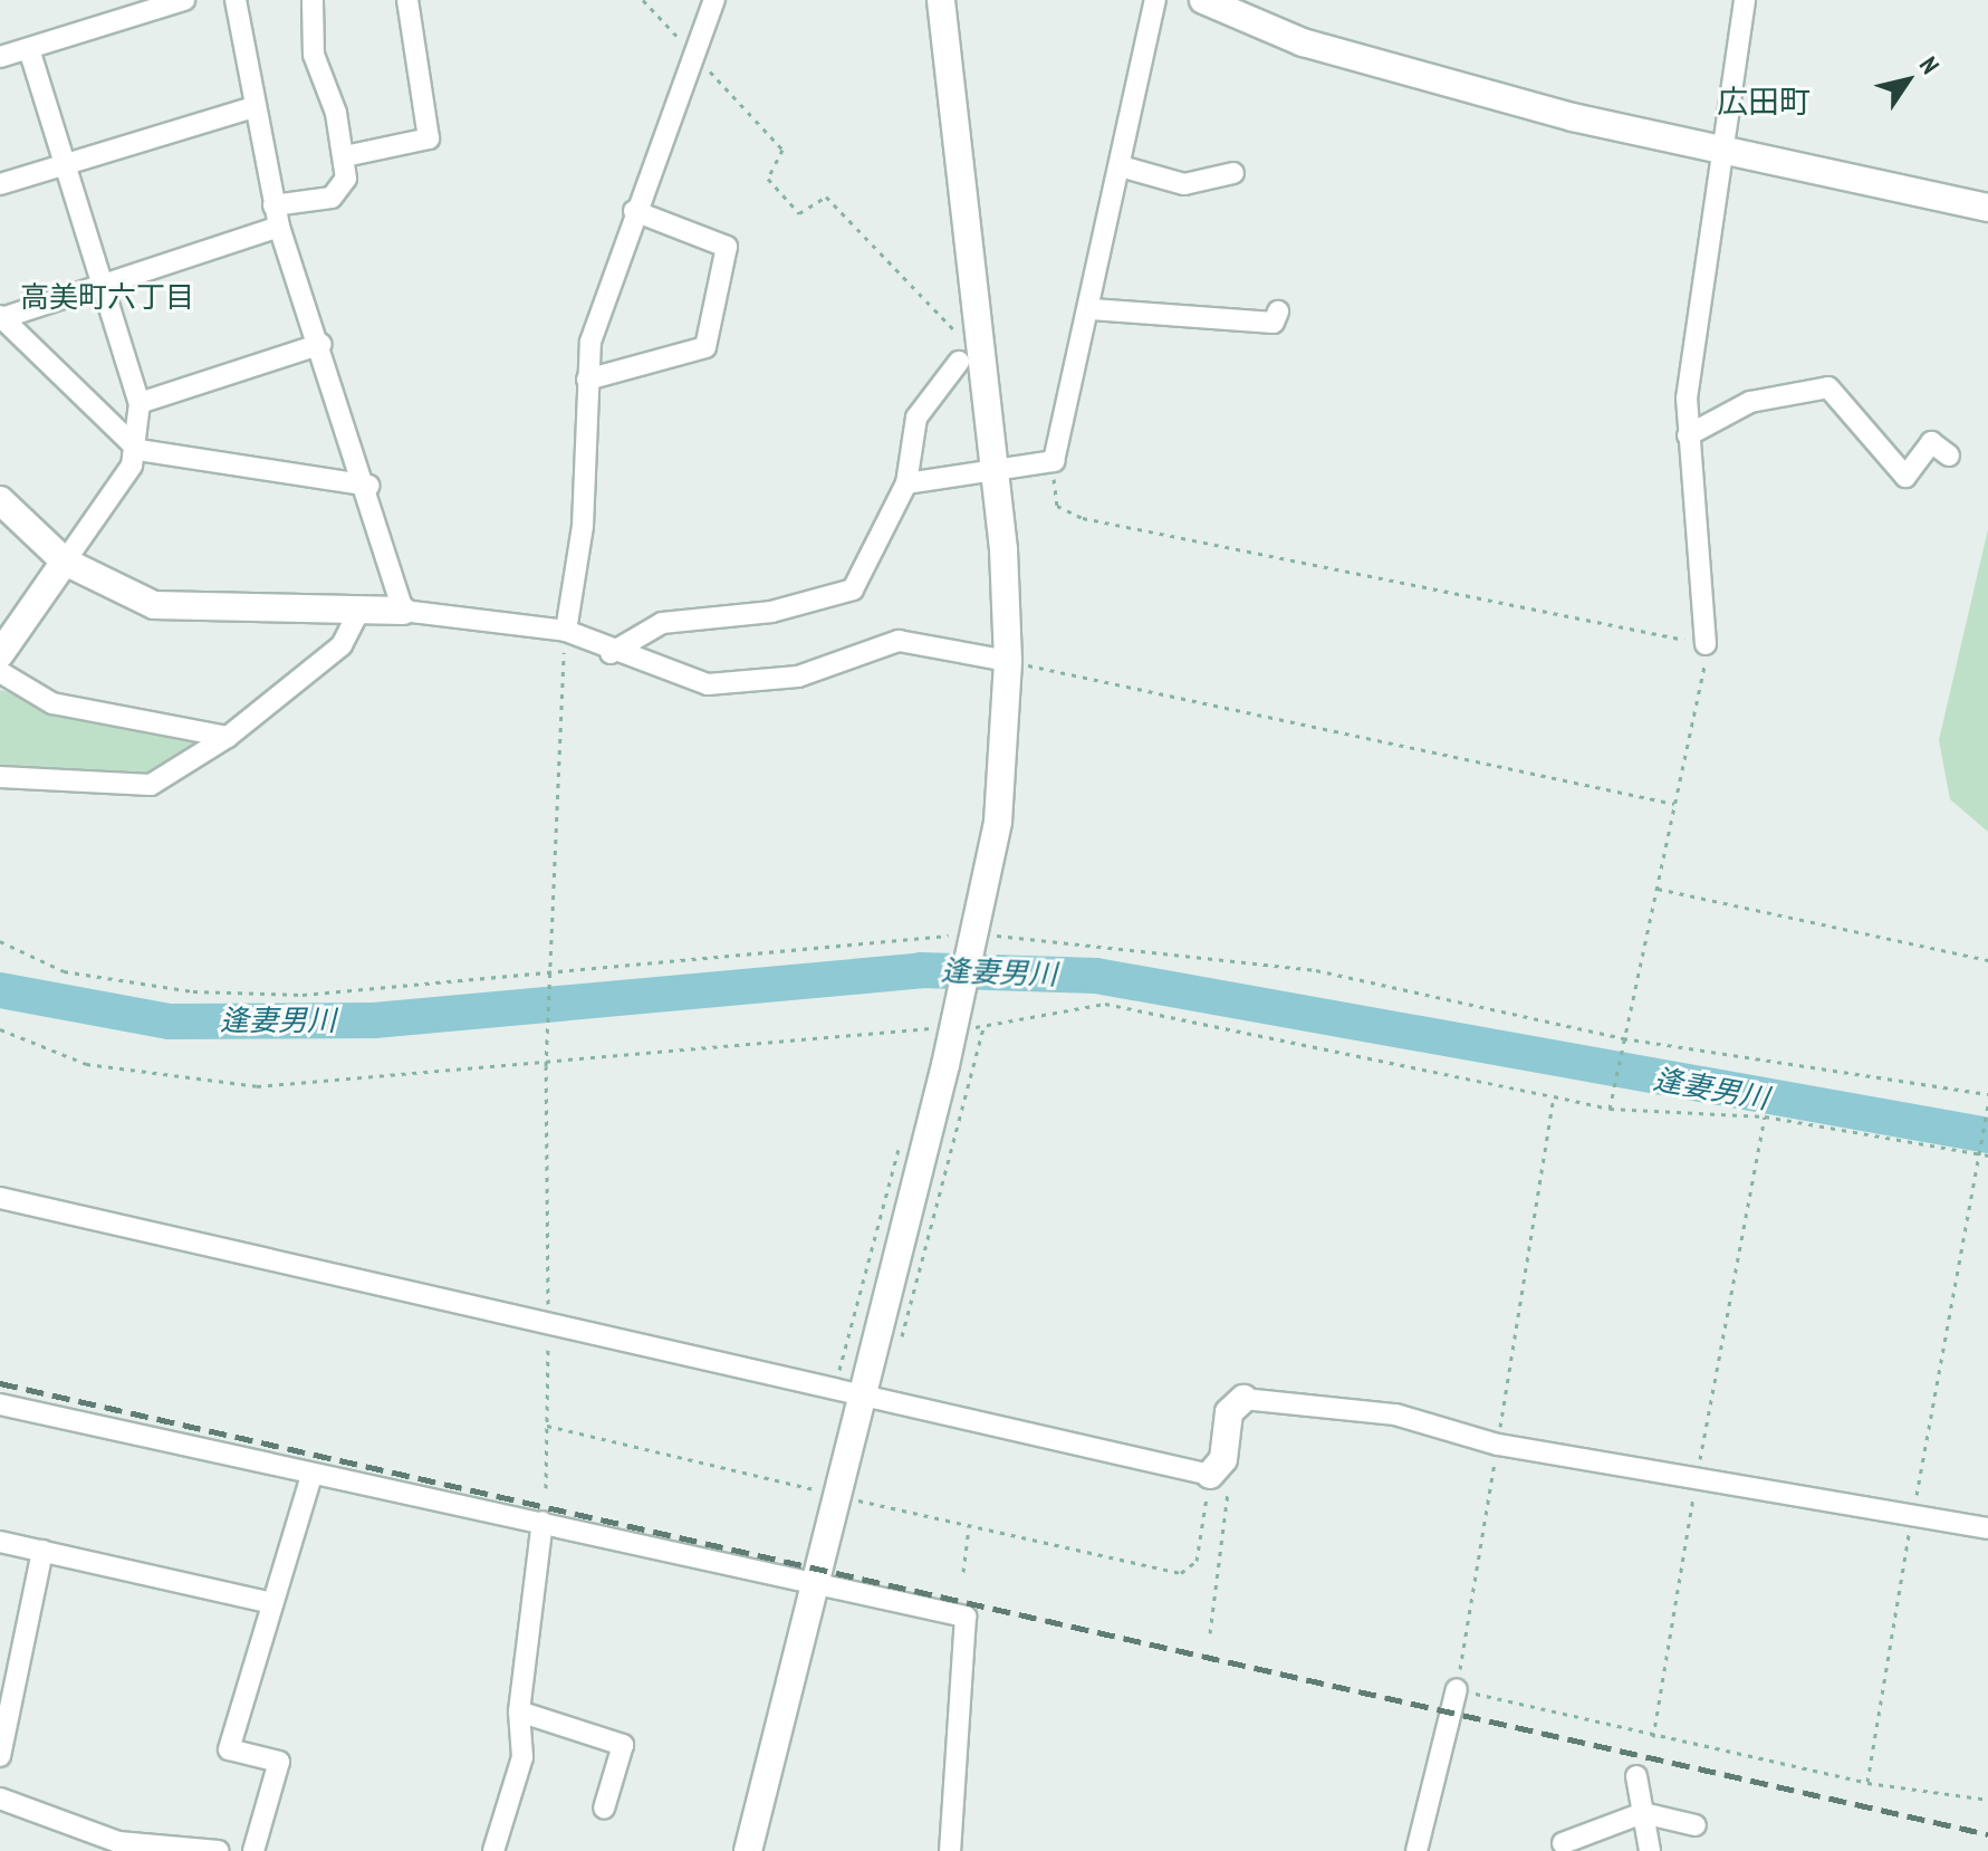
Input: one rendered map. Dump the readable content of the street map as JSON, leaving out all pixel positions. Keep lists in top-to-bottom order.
{
  "districts": ["広田町", "高美町六丁目"],
  "water": ["逢妻男川"],
  "north": "top right"
}
